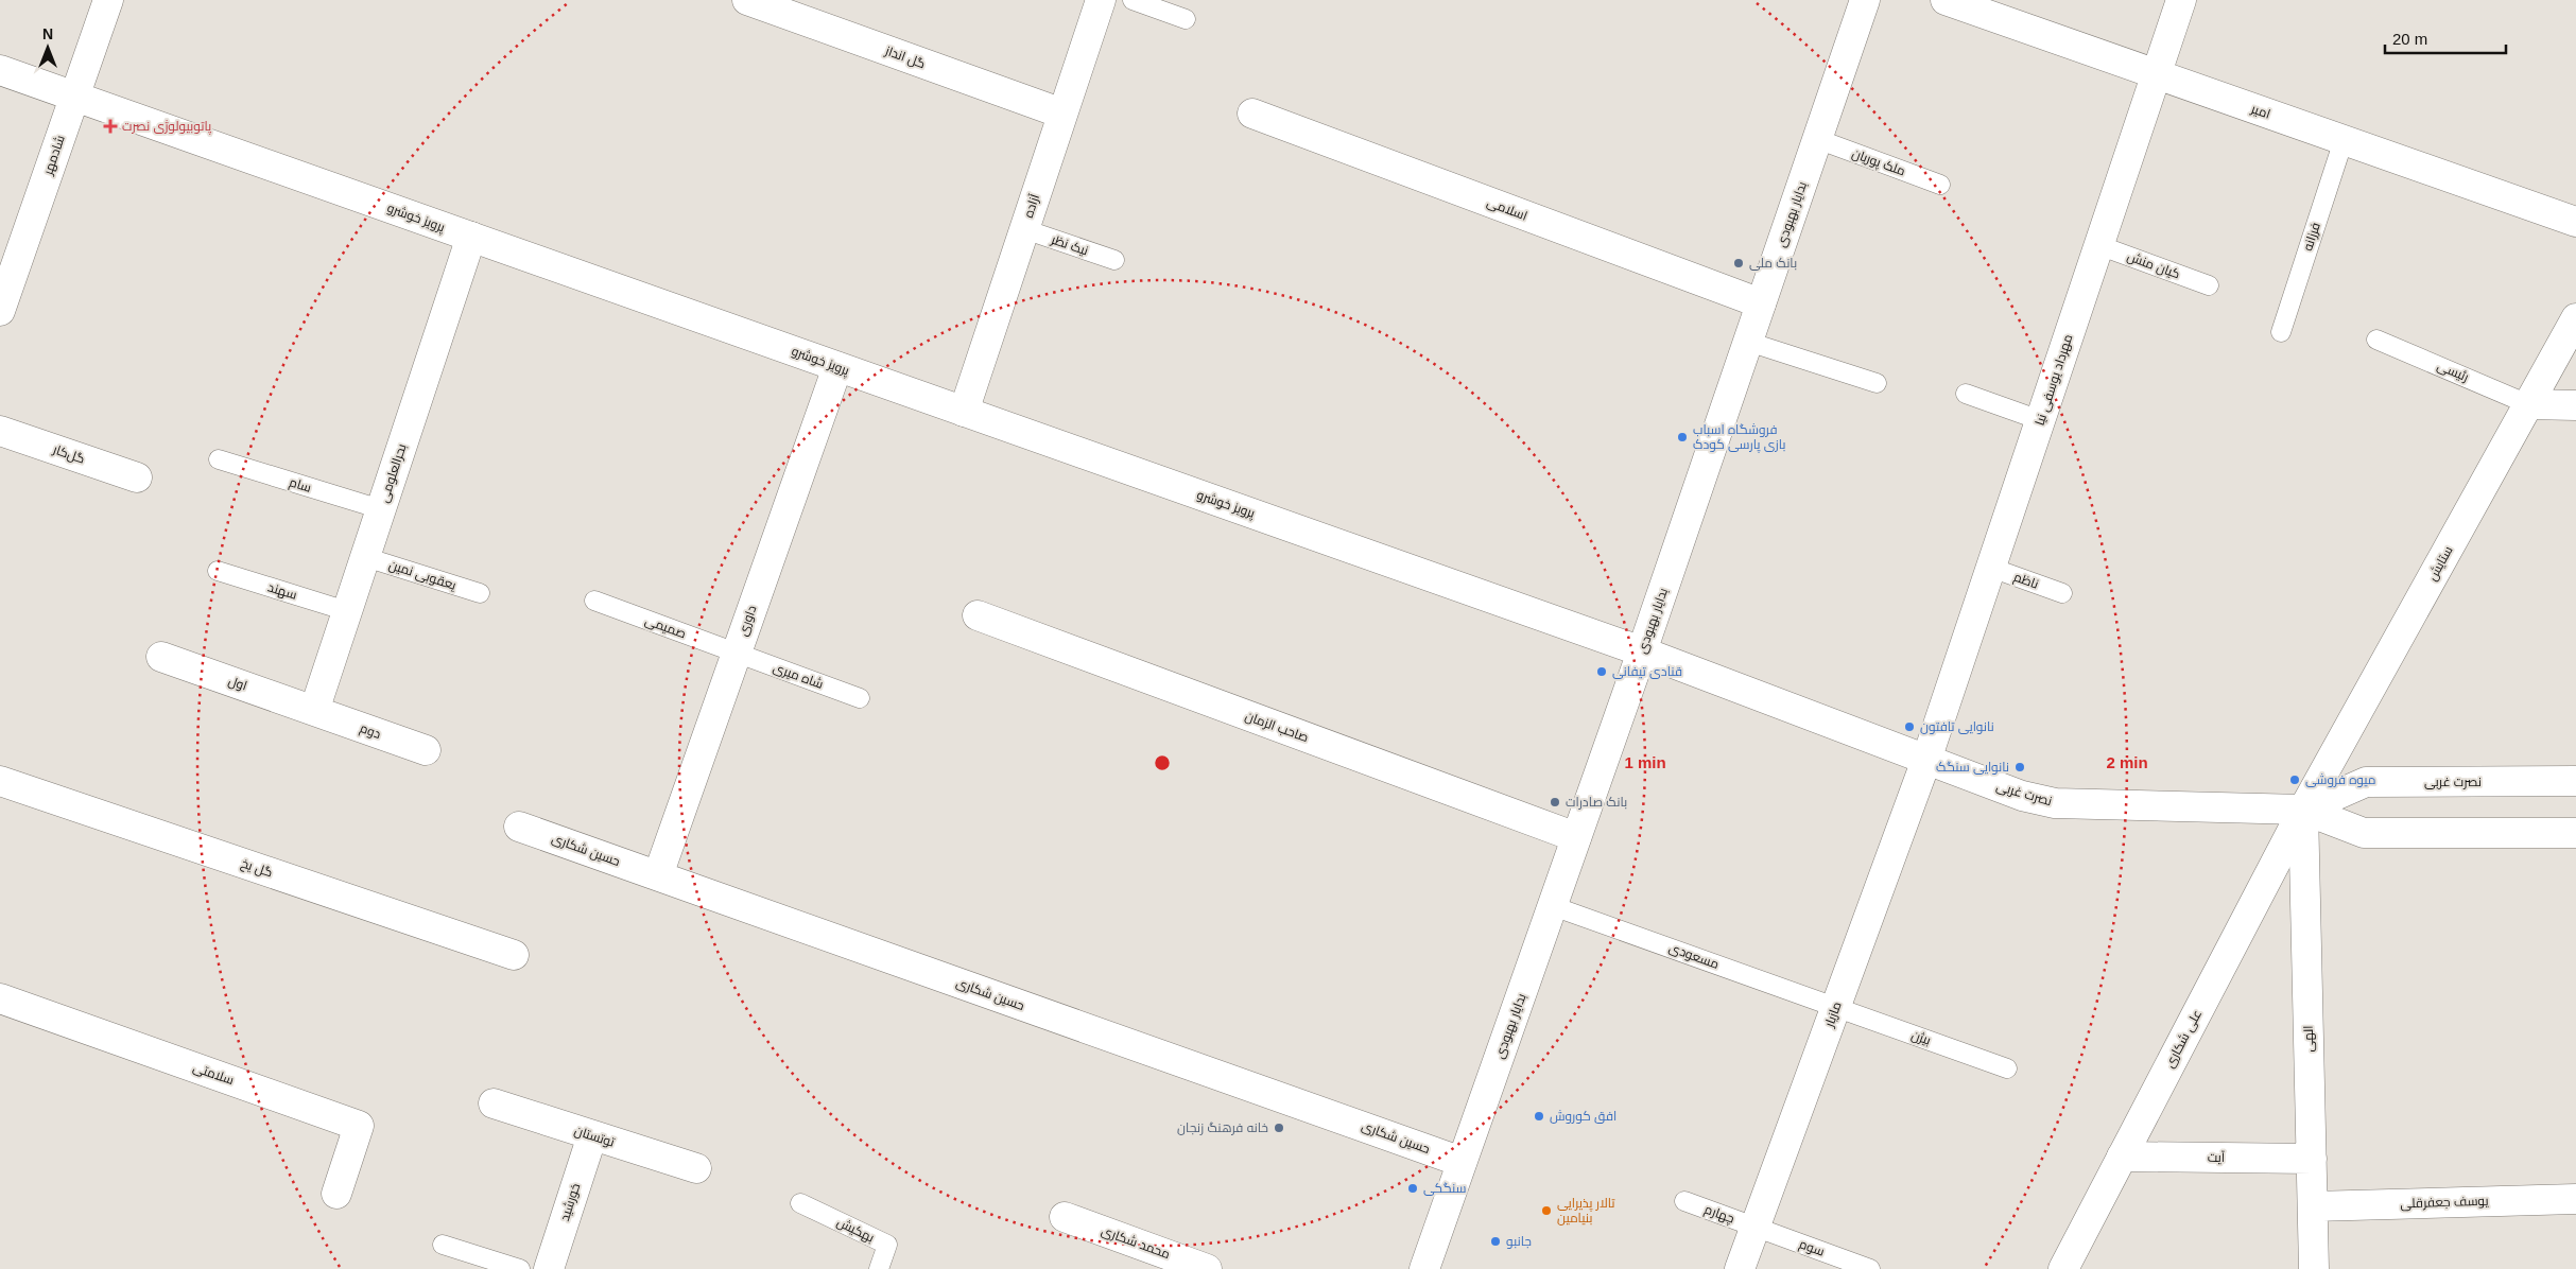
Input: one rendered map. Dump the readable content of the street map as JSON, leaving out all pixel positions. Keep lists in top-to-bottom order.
{
  "streets": {
    "street": [
      "گل انداز",
      "امیر",
      "شادمهر",
      "آزاده",
      "اسلامی",
      "بدایار بهبودی",
      "پرویز خوشرو",
      "مهرداد یوسفی نیا",
      "گل‌کار",
      "بحرالعلومی",
      "ستایش",
      "داوری",
      "اول",
      "صاحب الزمان",
      "دوم",
      "نصرت غربی",
      "حسین شکاری",
      "گل یخ",
      "مازیار",
      "علی شکاری",
      "الهی",
      "سلامتی",
      "توتستان",
      "آیت",
      "خورشید",
      "یوسف جعفرقلی",
      "محمد شکاری"
    ],
    "lane": [
      "ملک پوریان",
      "فرزانه",
      "نیک نظر",
      "کیان منش",
      "رئیسی",
      "سام",
      "یعقوبی نمین",
      "ناظم",
      "سهند",
      "صمیمی",
      "شاه میری",
      "مسعودی",
      "بیژن",
      "چهارم",
      "بهکیش",
      "سوم"
    ]
  },
  "crossings": [
    ["گل انداز", "آزاده"],
    ["امیر", "فرزانه"],
    ["امیر", "مهرداد یوسفی نیا"],
    ["شادمهر", "پرویز خوشرو"],
    ["ملک پوریان", "بدایار بهبودی"],
    ["آزاده", "پرویز خوشرو"],
    ["آزاده", "نیک نظر"],
    ["اسلامی", "بدایار بهبودی"],
    ["بدایار بهبودی", "پرویز خوشرو"],
    ["بدایار بهبودی", "صاحب الزمان"],
    ["بدایار بهبودی", "نصرت غربی"],
    ["بدایار بهبودی", "حسین شکاری"],
    ["بدایار بهبودی", "مسعودی"],
    ["پرویز خوشرو", "بحرالعلومی"],
    ["پرویز خوشرو", "داوری"],
    ["پرویز خوشرو", "نصرت غربی"],
    ["کیان منش", "مهرداد یوسفی نیا"],
    ["رئیسی", "ستایش"],
    ["مهرداد یوسفی نیا", "ناظم"],
    ["مهرداد یوسفی نیا", "نصرت غربی"],
    ["مهرداد یوسفی نیا", "مازیار"],
    ["بحرالعلومی", "سام"],
    ["بحرالعلومی", "یعقوبی نمین"],
    ["بحرالعلومی", "سهند"],
    ["بحرالعلومی", "اول"],
    ["بحرالعلومی", "دوم"],
    ["ستایش", "نصرت غربی"],
    ["ستایش", "علی شکاری"],
    ["ستایش", "الهی"],
    ["داوری", "صمیمی"],
    ["داوری", "شاه میری"],
    ["داوری", "حسین شکاری"],
    ["صمیمی", "شاه میری"],
    ["اول", "دوم"],
    ["نصرت غربی", "مازیار"],
    ["نصرت غربی", "علی شکاری"],
    ["نصرت غربی", "الهی"],
    ["مسعودی", "مازیار"],
    ["مسعودی", "بیژن"],
    ["مازیار", "بیژن"],
    ["مازیار", "چهارم"],
    ["مازیار", "سوم"],
    ["علی شکاری", "الهی"],
    ["علی شکاری", "آیت"],
    ["الهی", "آیت"],
    ["الهی", "یوسف جعفرقلی"],
    ["توتستان", "خورشید"],
    ["چهارم", "سوم"]
  ],
  "places": {
    "health": ["پاتوبیولوژی نصرت"],
    "other": [
      "بانک ملی",
      "فروشگاه اسباب بازی پارسی کودک",
      "قنادی تیفانی",
      "نانوایی تافتون",
      "نانوایی سنگک",
      "میوه فروشی",
      "بانک صادرات",
      "افق کوروش",
      "خانه فرهنگ زنجان",
      "سنگکی",
      "تالار پذیرایی بنیامین",
      "جانبو"
    ]
  },
  "scale_bar": "20 m",
  "north": "top",
  "rings": ["1 min", "2 min"]
}
